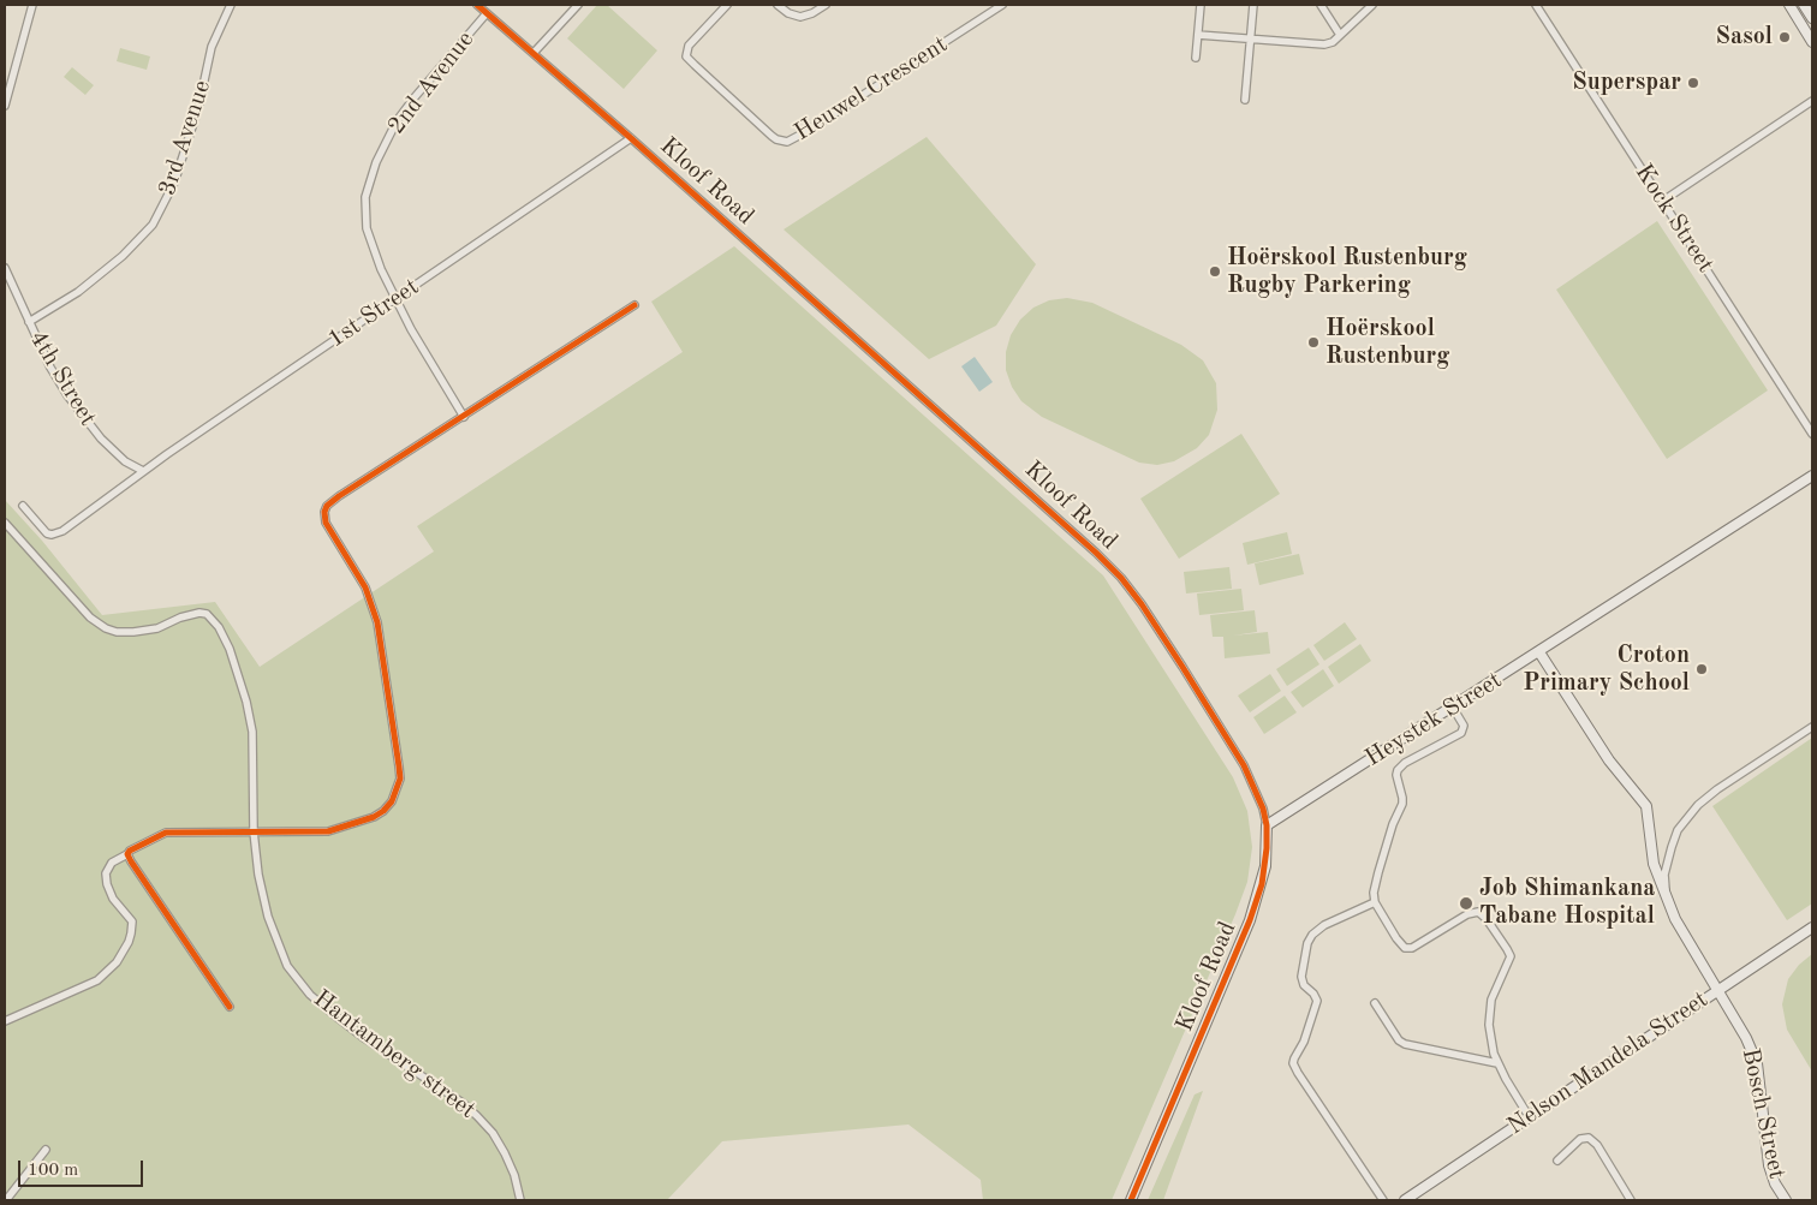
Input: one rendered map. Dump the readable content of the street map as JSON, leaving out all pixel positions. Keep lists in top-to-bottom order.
{
  "streets": {
    "street": [
      "2nd Avenue",
      "Heuwel Crescent",
      "3rd Avenue",
      "Kloof Road",
      "Kock Street",
      "1st Street",
      "4th Street",
      "Heystek Street",
      "Hantamberg street",
      "Nelson Mandela Street",
      "Bosch Street"
    ]
  },
  "crossings": [
    ["2nd Avenue", "Kloof Road"],
    ["2nd Avenue", "1st Street"],
    ["3rd Avenue", "4th Street"],
    ["Kloof Road", "1st Street"],
    ["Kloof Road", "Heystek Street"],
    ["1st Street", "4th Street"],
    ["Heystek Street", "Bosch Street"],
    ["Nelson Mandela Street", "Bosch Street"]
  ],
  "places": [
    "Sasol",
    "Superspar",
    "Hoërskool Rustenburg Rugby Parkering",
    "Hoërskool Rustenburg",
    "Croton Primary School",
    "Job Shimankana Tabane Hospital"
  ],
  "scale_bar": "100 m"
}
